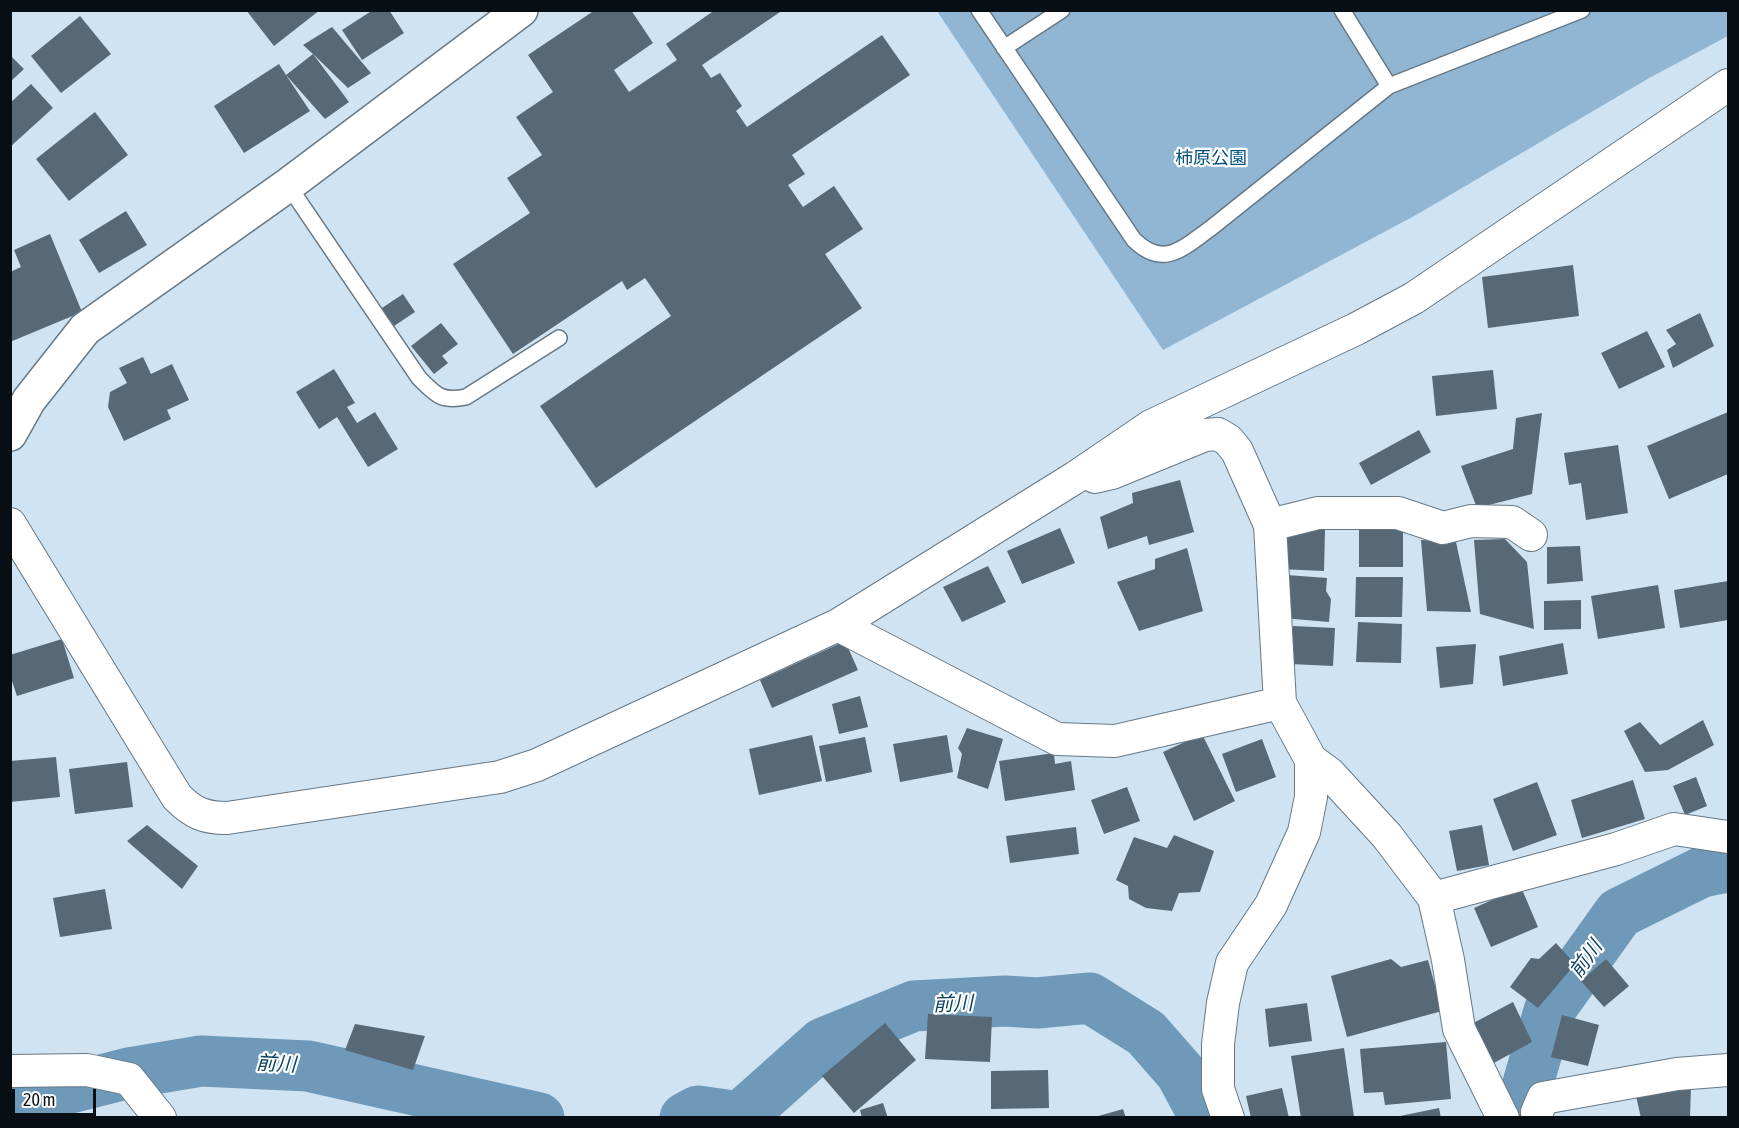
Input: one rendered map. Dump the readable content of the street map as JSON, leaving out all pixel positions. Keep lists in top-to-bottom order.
{
  "water": ["前川"],
  "parks": ["柿原公園"],
  "scale_bar": "20 m"
}
